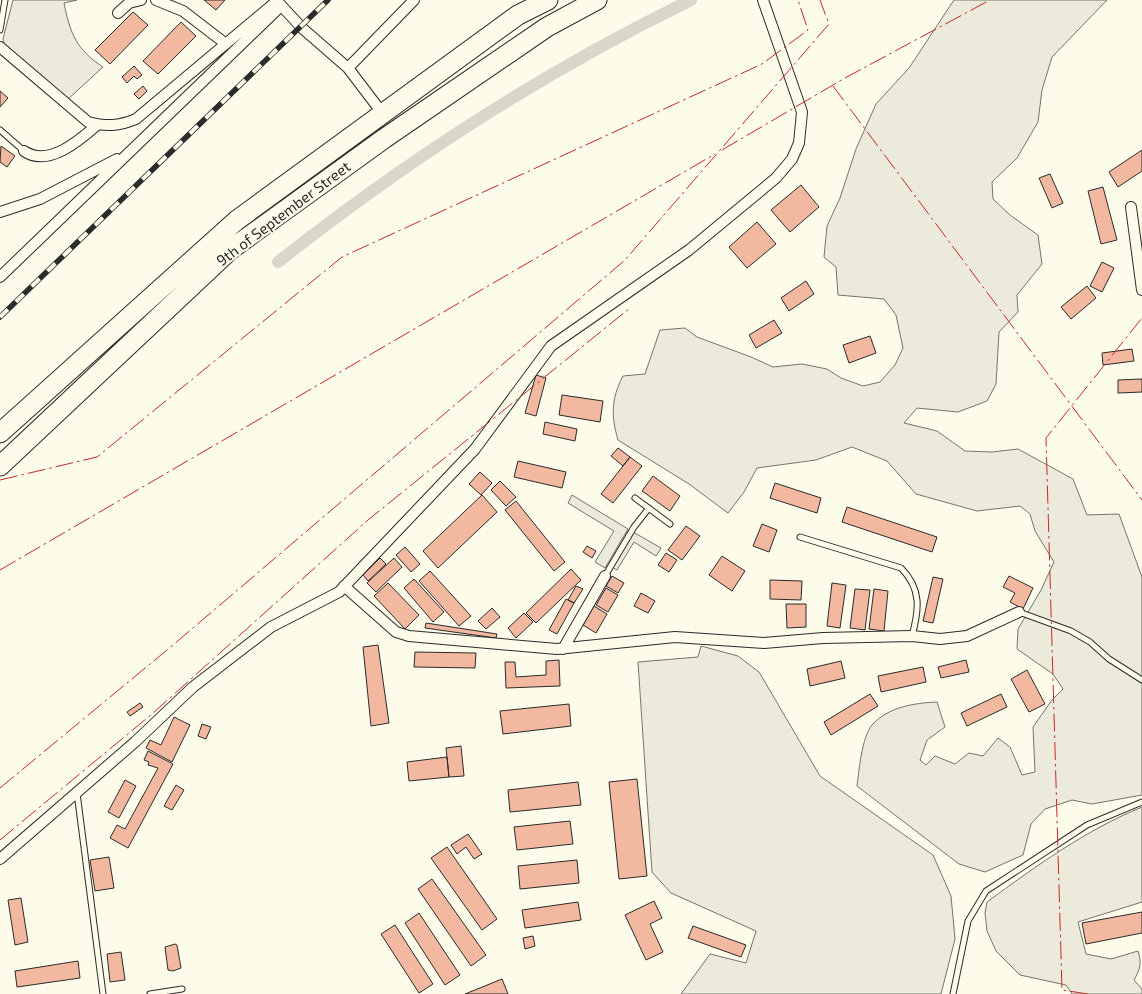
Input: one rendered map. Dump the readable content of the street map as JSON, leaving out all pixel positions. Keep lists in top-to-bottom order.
{
  "streets": {
    "highway": ["9th of September Street"]
  }
}
